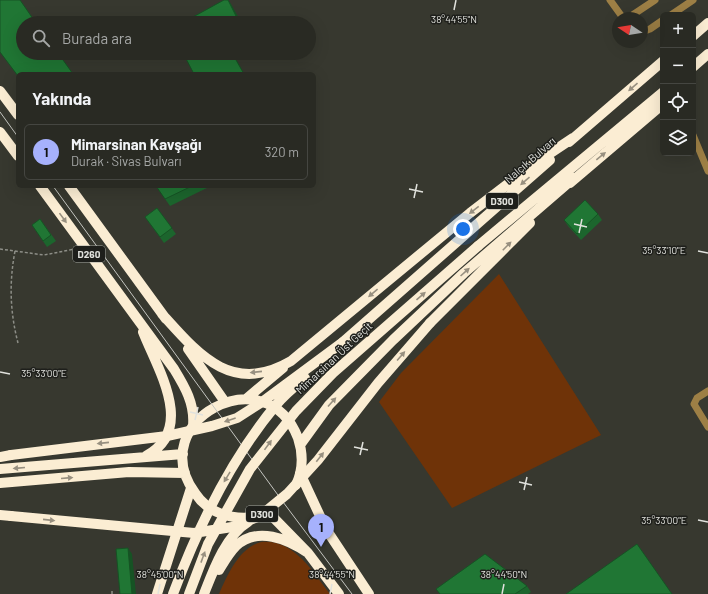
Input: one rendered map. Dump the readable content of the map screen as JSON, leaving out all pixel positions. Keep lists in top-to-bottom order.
{
  "streets": {
    "highway": [
      "Nalçık Bulvarı",
      "D300",
      "D260",
      "Mimarsinan Üst Geçit"
    ]
  },
  "crossings": [
    ["Nalçık Bulvarı", "D300"],
    ["Nalçık Bulvarı", "Mimarsinan Üst Geçit"],
    ["D300", "Mimarsinan Üst Geçit"]
  ],
  "north": "left",
  "page": {
    "map_buttons": ["+", "−"],
    "search": "Burada ara",
    "heading": "Yakında",
    "list": [
      {
        "mark": "1",
        "name": "Mimarsinan Kavşağı",
        "note": "Durak · Sivas Bulvarı",
        "value": "320 m"
      }
    ],
    "pins": "1"
  },
  "coordinates": [
    "38°44'55\"N",
    "35°33'10\"E",
    "35°33'00\"E",
    "38°45'00\"N",
    "38°44'50\"N"
  ]
}
